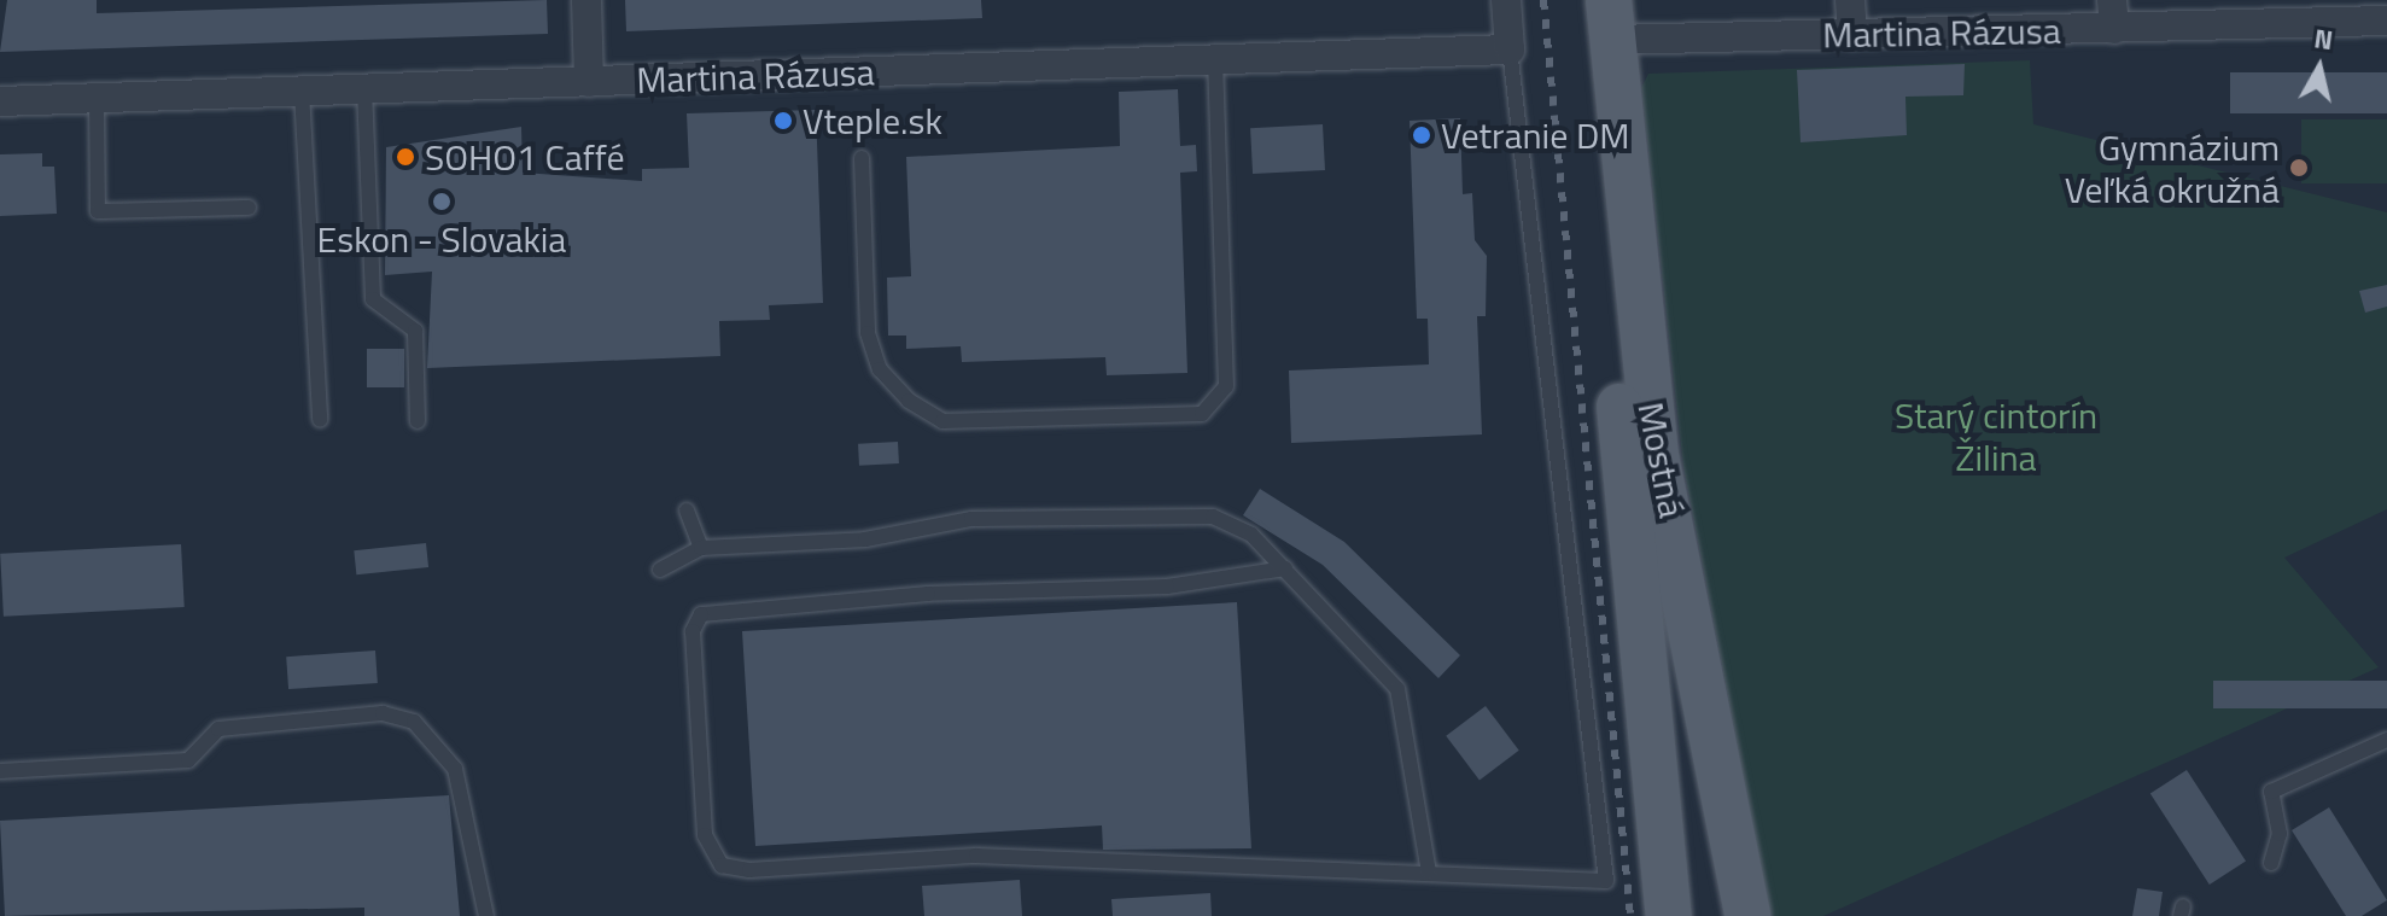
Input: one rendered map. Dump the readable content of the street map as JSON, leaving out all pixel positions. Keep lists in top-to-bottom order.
{
  "streets": {
    "main road": ["Mostná"],
    "street": ["Martina Rázusa"]
  },
  "crossings": [
    ["Martina Rázusa", "Mostná"]
  ],
  "parks": ["Starý cintorín Žilina"],
  "places": [
    "Vteple.sk",
    "Vetranie DM",
    "SOHO1 Caffé",
    "Gymnázium Veľká okružná",
    "Eskon - Slovakia"
  ],
  "north": "top"
}
